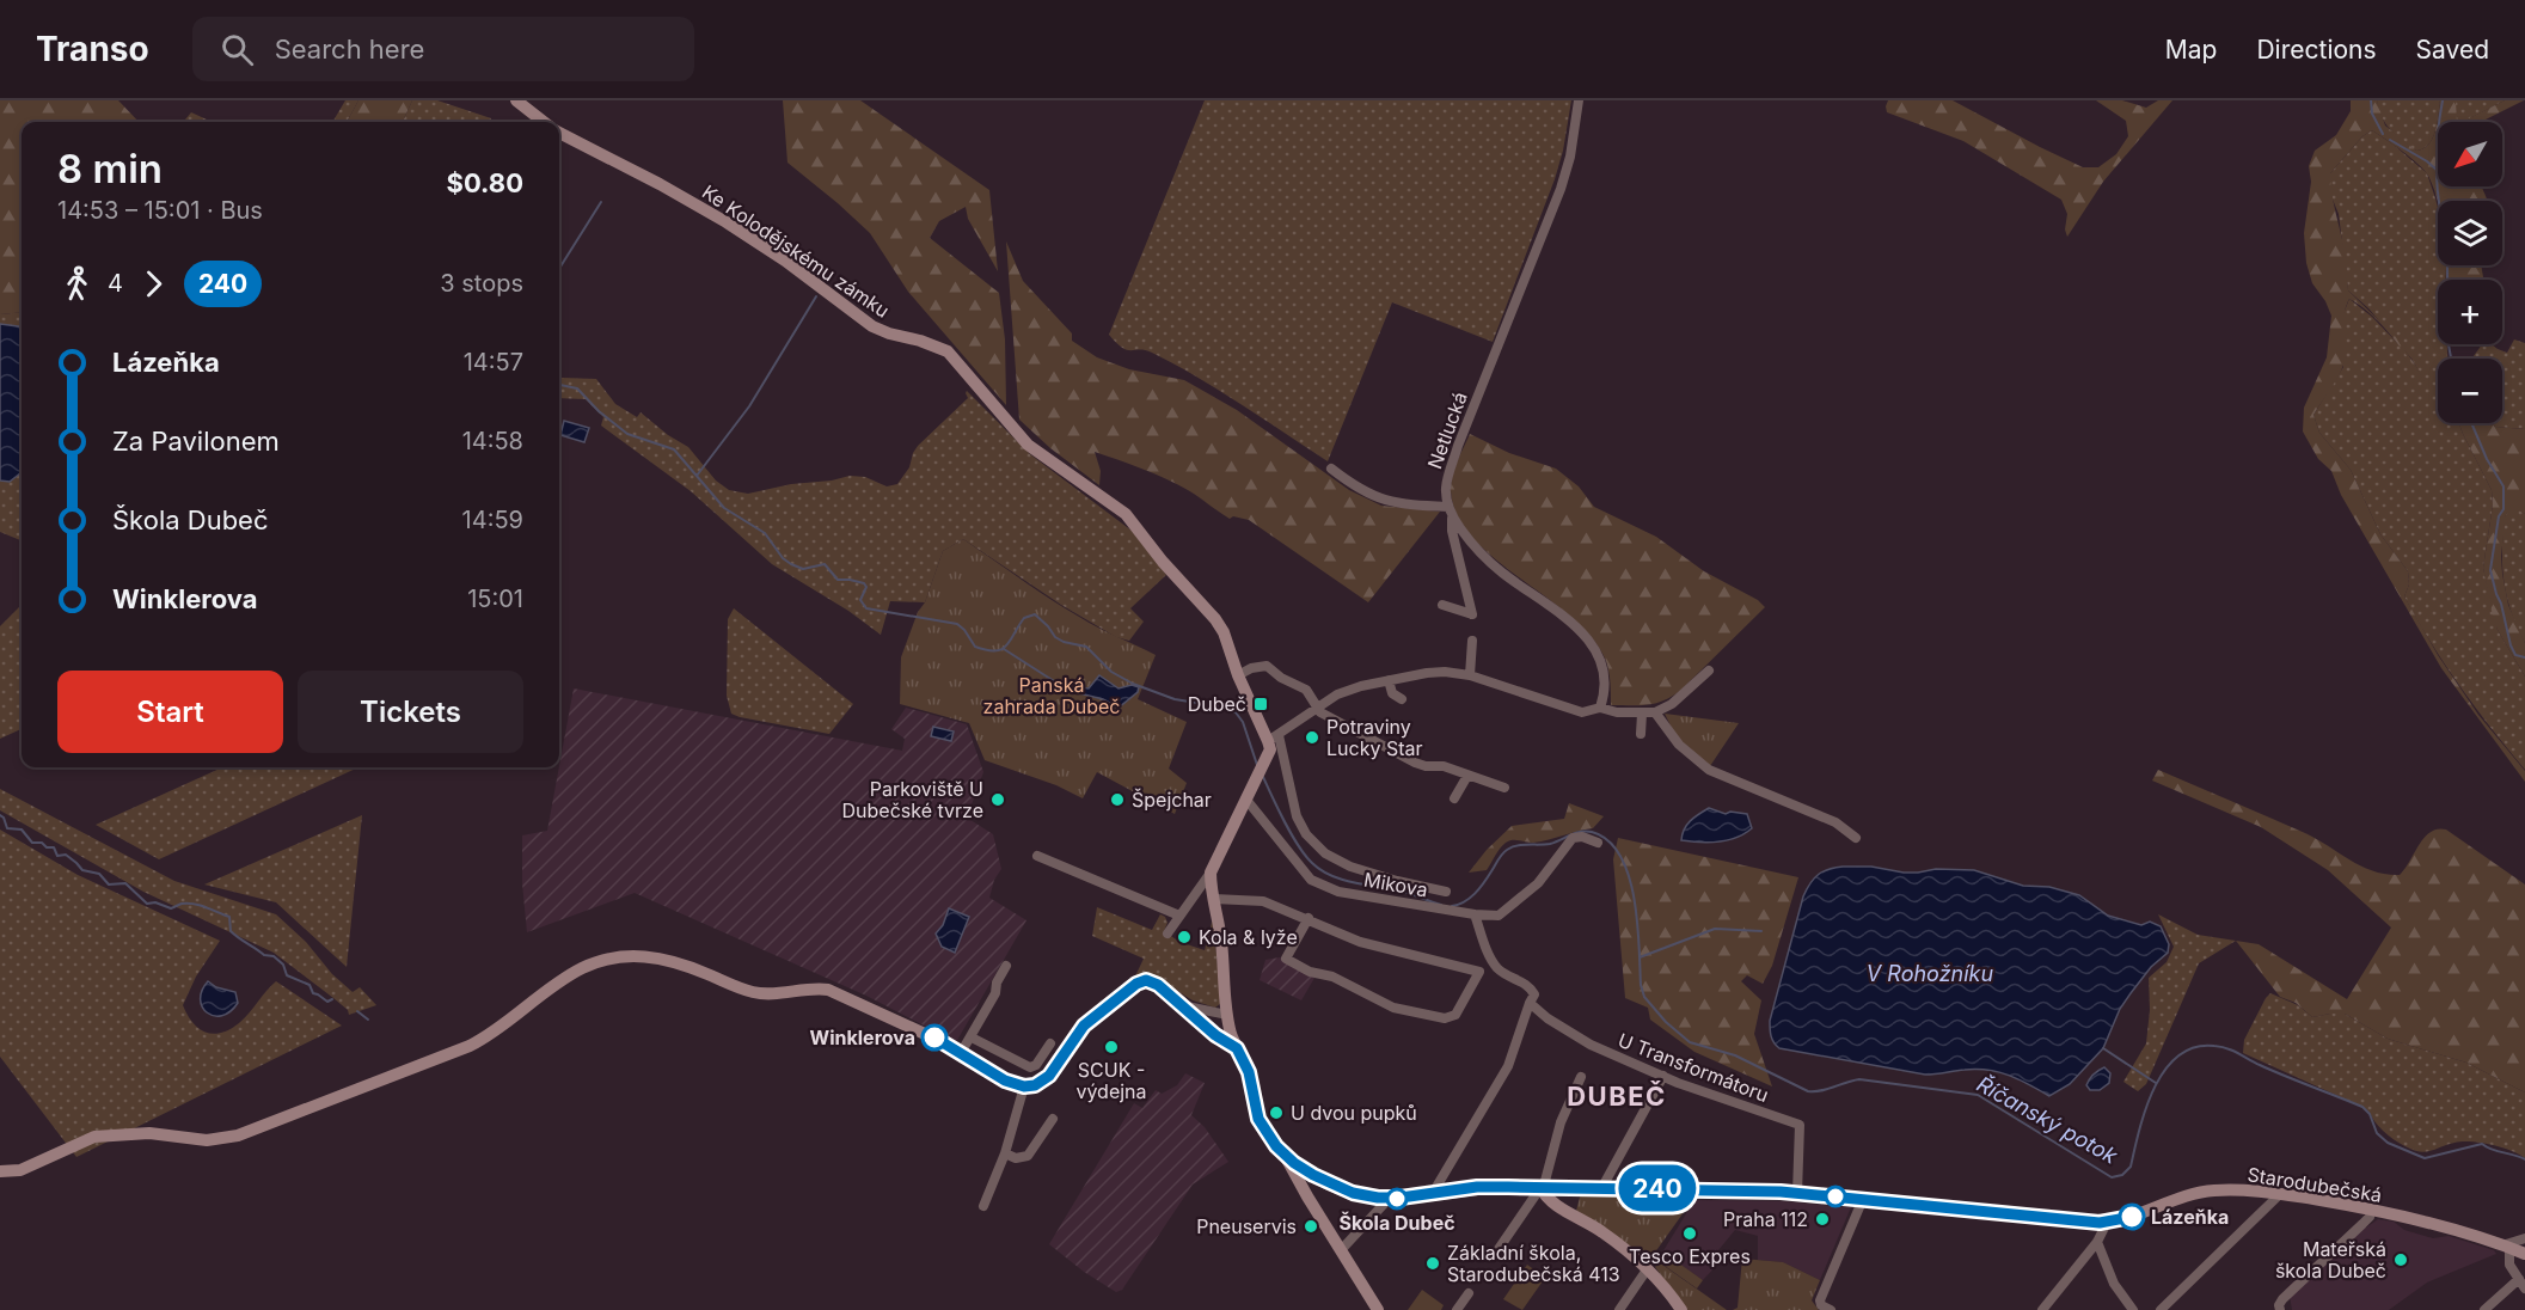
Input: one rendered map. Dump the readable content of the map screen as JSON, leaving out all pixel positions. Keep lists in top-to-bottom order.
{
  "streets": {
    "street": [
      "Ke Kolodějskému zámku",
      "Netlucká",
      "Mikova",
      "U Transformátoru",
      "Starodubečská"
    ]
  },
  "crossings": [
    ["Ke Kolodějskému zámku", "Mikova"],
    ["U Transformátoru", "Starodubečská"]
  ],
  "districts": ["DUBEČ"],
  "water": ["V Rohožníku", "Říčanský potok"],
  "parks": ["Panská zahrada Dubeč"],
  "places": {
    "transit": ["Dubeč"],
    "other": [
      "Potraviny Lucky Star",
      "Parkoviště U Dubečské tvrze",
      "Špejchar",
      "Kola & lyže",
      "Winklerova",
      "SCUK - výdejna",
      "U dvou pupků",
      "Škola Dubeč",
      "Lázeňka",
      "Praha 112",
      "Pneuservis",
      "Tesco Expres",
      "Mateřská škola Dubeč",
      "Základní škola, Starodubečská 413"
    ]
  },
  "lines": ["bus line 240"],
  "north": "bottom left",
  "page": {
    "header": "Transo",
    "search": "Search here",
    "nav": ["Map", "Directions", "Saved"],
    "on_map": "240",
    "map_buttons": ["+", "−"],
    "heading": ["8 min", "14:53 – 15:01 · Bus", "$0.80"],
    "legs": ["4", "240", "3 stops"],
    "list": [
      {
        "name": "Lázeňka",
        "value": "14:57"
      },
      {
        "name": "Za Pavilonem",
        "value": "14:58"
      },
      {
        "name": "Škola Dubeč",
        "value": "14:59"
      },
      {
        "name": "Winklerova",
        "value": "15:01"
      }
    ],
    "buttons": ["Start", "Tickets"]
  }
}
